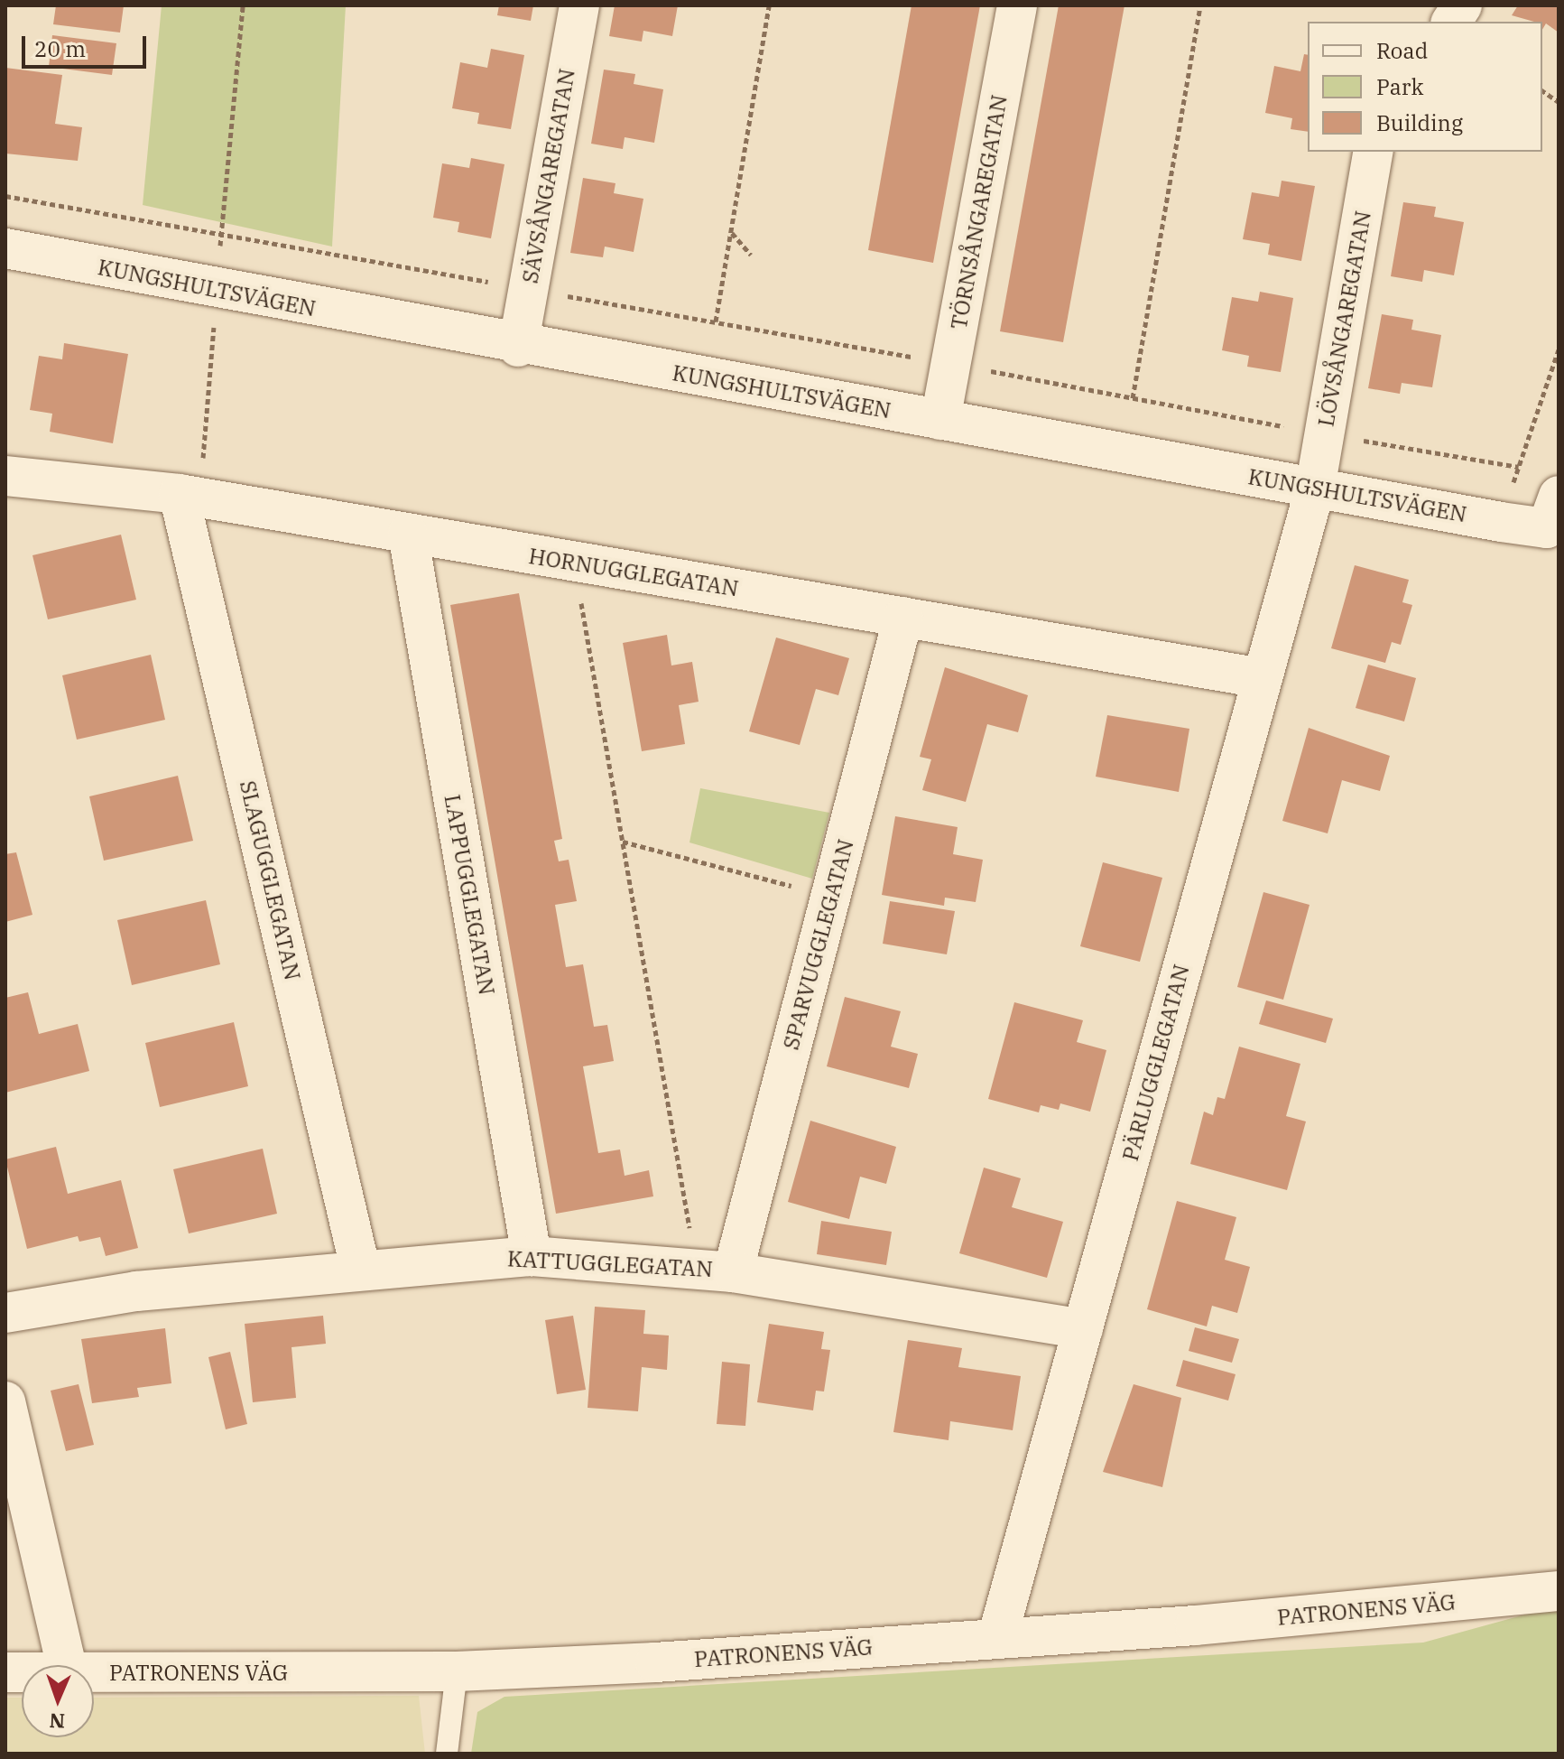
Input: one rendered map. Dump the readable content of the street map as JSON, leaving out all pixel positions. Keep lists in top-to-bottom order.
{
  "streets": {
    "street": [
      "SÄVSÅNGAREGATAN",
      "TÖRNSÅNGAREGATAN",
      "KUNGSHULTSVÄGEN",
      "LÖVSÅNGAREGATAN",
      "HORNUGGLEGATAN",
      "SLAGUGGLEGATAN",
      "LAPPUGGLEGATAN",
      "SPARVUGGLEGATAN",
      "PÄRLUGGLEGATAN",
      "KATTUGGLEGATAN",
      "PATRONENS VÄG"
    ]
  },
  "crossings": [
    ["SÄVSÅNGAREGATAN", "KUNGSHULTSVÄGEN"],
    ["TÖRNSÅNGAREGATAN", "KUNGSHULTSVÄGEN"],
    ["KUNGSHULTSVÄGEN", "LÖVSÅNGAREGATAN"],
    ["KUNGSHULTSVÄGEN", "PÄRLUGGLEGATAN"],
    ["LÖVSÅNGAREGATAN", "PÄRLUGGLEGATAN"],
    ["HORNUGGLEGATAN", "SLAGUGGLEGATAN"],
    ["HORNUGGLEGATAN", "LAPPUGGLEGATAN"],
    ["HORNUGGLEGATAN", "SPARVUGGLEGATAN"],
    ["HORNUGGLEGATAN", "PÄRLUGGLEGATAN"],
    ["SLAGUGGLEGATAN", "KATTUGGLEGATAN"],
    ["LAPPUGGLEGATAN", "KATTUGGLEGATAN"],
    ["SPARVUGGLEGATAN", "KATTUGGLEGATAN"],
    ["PÄRLUGGLEGATAN", "KATTUGGLEGATAN"],
    ["PÄRLUGGLEGATAN", "PATRONENS VÄG"]
  ],
  "legend": ["Road", "Park", "Building"],
  "scale_bar": "20 m",
  "north": "bottom"
}
